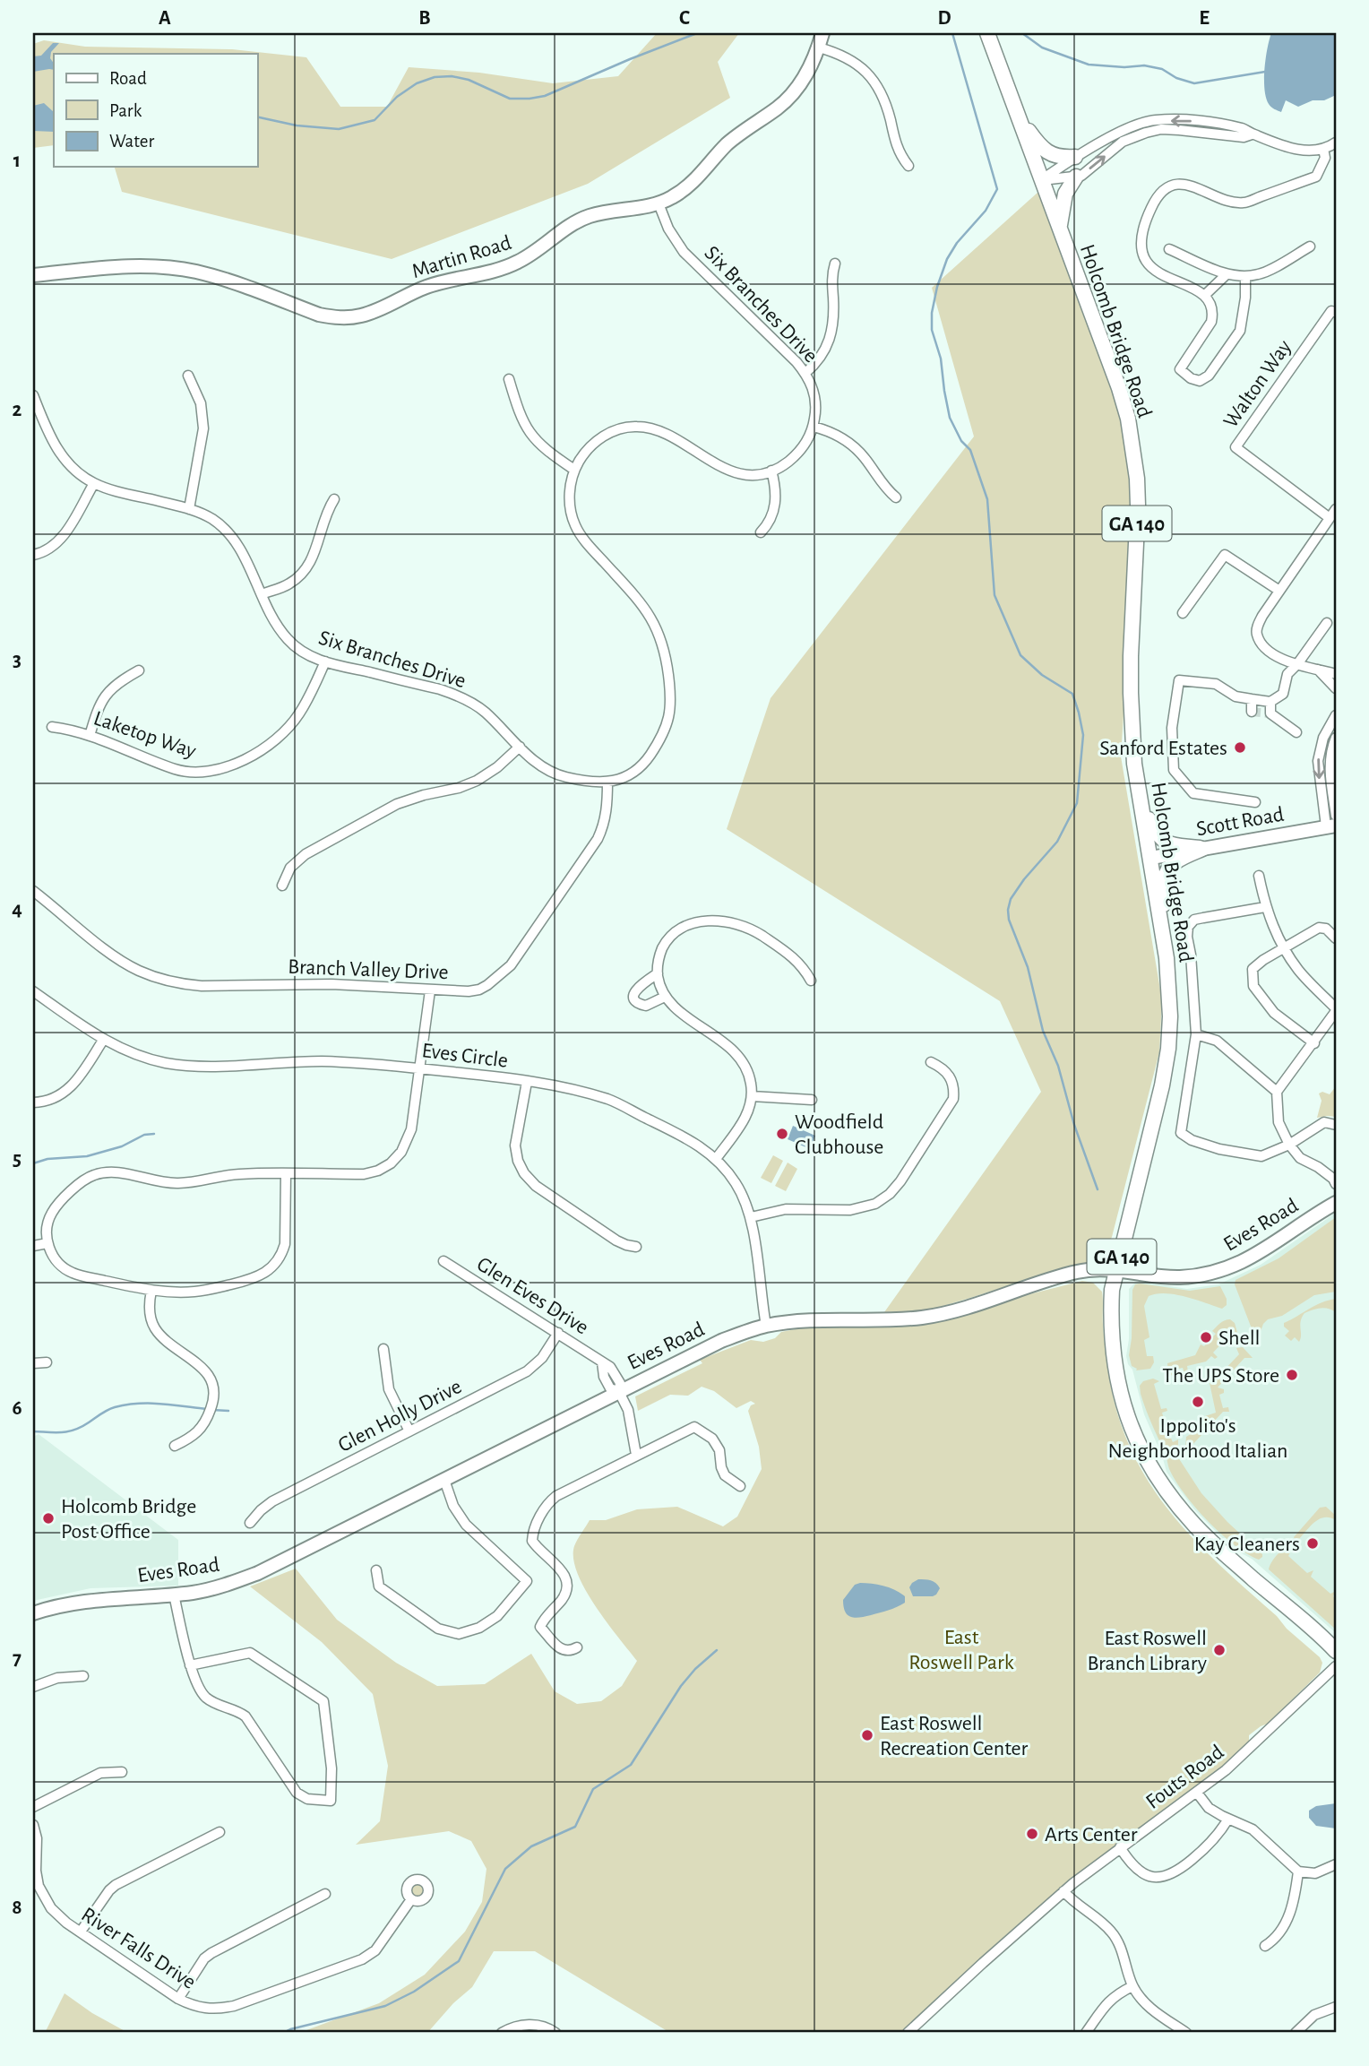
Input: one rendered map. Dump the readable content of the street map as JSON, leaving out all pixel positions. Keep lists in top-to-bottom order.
{
  "streets": {
    "main road": ["Holcomb Bridge Road", "GA 140"],
    "street": [
      "Martin Road",
      "Six Branches Drive",
      "Walton Way",
      "Laketop Way",
      "Scott Road",
      "Branch Valley Drive",
      "Eves Circle",
      "Eves Road",
      "Glen Eves Drive",
      "Glen Holly Drive",
      "Fouts Road",
      "River Falls Drive"
    ]
  },
  "crossings": [
    ["Martin Road", "Six Branches Drive"],
    ["Six Branches Drive", "Laketop Way"],
    ["Six Branches Drive", "Branch Valley Drive"],
    ["Holcomb Bridge Road", "Scott Road"],
    ["Holcomb Bridge Road", "Eves Road"],
    ["Eves Circle", "Eves Road"],
    ["Eves Road", "Glen Eves Drive"],
    ["Glen Eves Drive", "Glen Holly Drive"]
  ],
  "parks": ["East Roswell Park"],
  "places": [
    "Sanford Estates",
    "Woodfield Clubhouse",
    "Shell",
    "The UPS Store",
    "Ippolito's Neighborhood Italian",
    "Holcomb Bridge Post Office",
    "Kay Cleaners",
    "East Roswell Branch Library",
    "East Roswell Recreation Center",
    "Arts Center"
  ],
  "legend": ["Road", "Park", "Water"],
  "grid": {
    "columns": [
      "A",
      "B",
      "C",
      "D",
      "E"
    ],
    "rows": [
      "1",
      "2",
      "3",
      "4",
      "5",
      "6",
      "7",
      "8"
    ]
  }
}
